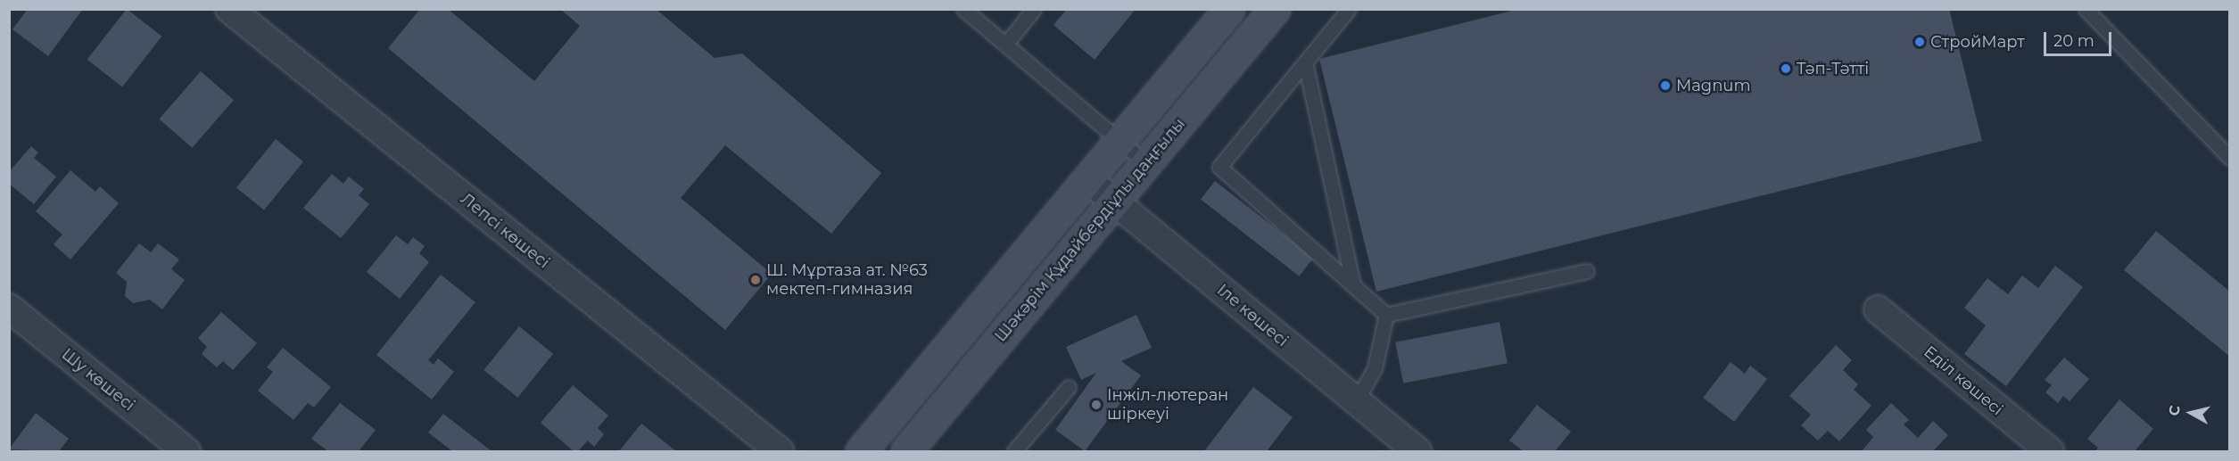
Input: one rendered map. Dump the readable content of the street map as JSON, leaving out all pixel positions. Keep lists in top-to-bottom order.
{
  "streets": {
    "main road": ["Шәкәрім Құдайбердіұлы даңғылы"],
    "street": [
      "Лепсі көшесі",
      "Іле көшесі",
      "Шу көшесі",
      "Еділ көшесі"
    ]
  },
  "crossings": [
    ["Шәкәрім Құдайбердіұлы даңғылы", "Іле көшесі"]
  ],
  "places": [
    "СтройМарт",
    "Тәп-Тәтті",
    "Magnum",
    "Ш. Мұртаза ат. №63 мектеп-гимназия",
    "Інжіл-лютеран шіркеуі"
  ],
  "scale_bar": "20 m",
  "north": "left"
}
